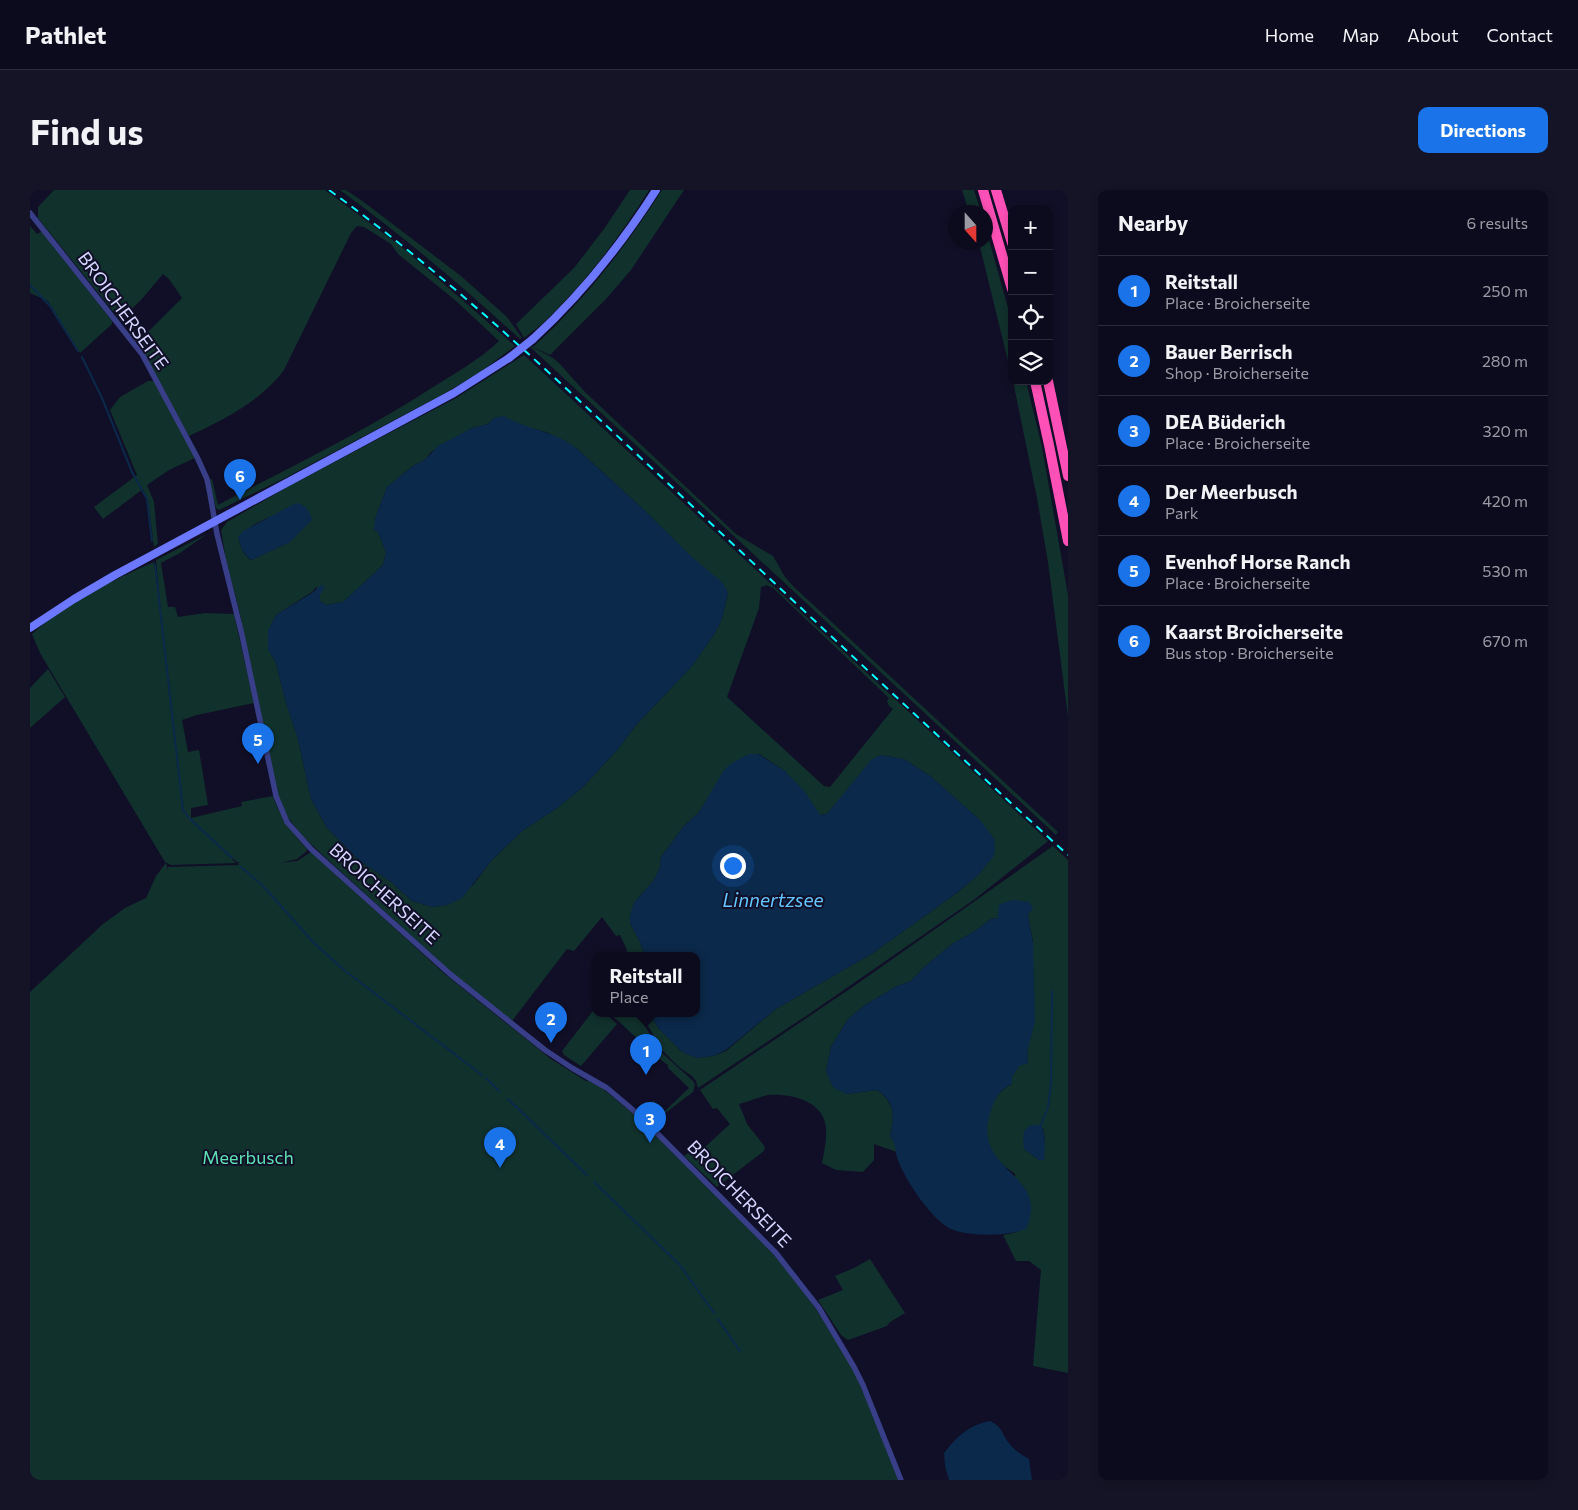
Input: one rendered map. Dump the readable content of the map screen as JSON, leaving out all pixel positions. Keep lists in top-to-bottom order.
{
  "streets": {
    "street": ["BROICHERSEITE"]
  },
  "water": ["Linnertzsee"],
  "parks": ["Meerbusch"],
  "north": "bottom",
  "page": {
    "header": "Pathlet",
    "nav": [
      "Home",
      "Map",
      "About",
      "Contact"
    ],
    "buttons": "Directions",
    "title": "Find us",
    "heading": ["Nearby", "6 results"],
    "map_buttons": ["+", "−"],
    "list": [
      {
        "mark": "1",
        "name": "Reitstall",
        "note": "Place · Broicherseite",
        "value": "250 m"
      },
      {
        "mark": "2",
        "name": "Bauer Berrisch",
        "note": "Shop · Broicherseite",
        "value": "280 m"
      },
      {
        "mark": "3",
        "name": "DEA Büderich",
        "note": "Place · Broicherseite",
        "value": "320 m"
      },
      {
        "mark": "4",
        "name": "Der Meerbusch",
        "note": "Park",
        "value": "420 m"
      },
      {
        "mark": "5",
        "name": "Evenhof Horse Ranch",
        "note": "Place · Broicherseite",
        "value": "530 m"
      },
      {
        "mark": "6",
        "name": "Kaarst Broicherseite",
        "note": "Bus stop · Broicherseite",
        "value": "670 m"
      }
    ],
    "pins": [
      "6",
      "5",
      "2",
      "1",
      "3",
      "4"
    ],
    "popup": ["Reitstall", "Place"]
  }
}
